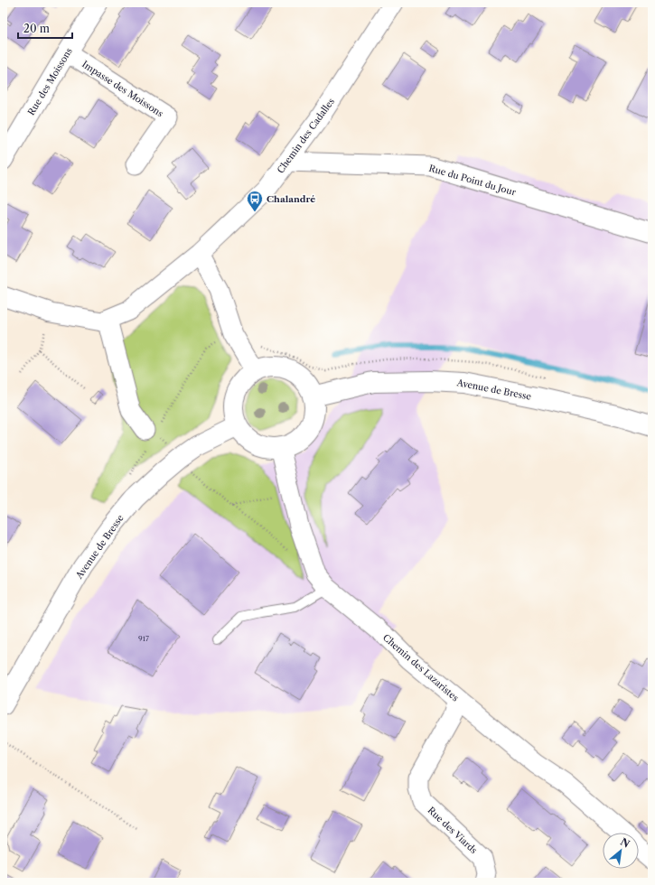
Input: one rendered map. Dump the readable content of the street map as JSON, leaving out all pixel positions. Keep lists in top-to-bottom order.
{
  "streets": {
    "main road": ["Avenue de Bresse"],
    "street": [
      "Rue des Moissons",
      "Impasse des Moissons",
      "Chemin des Cadalles",
      "Rue du Point du Jour",
      "Chemin des Lazaristes",
      "Rue des Viards"
    ]
  },
  "crossings": [
    ["Rue des Moissons", "Impasse des Moissons"],
    ["Chemin des Cadalles", "Rue du Point du Jour"],
    ["Avenue de Bresse", "Chemin des Lazaristes"],
    ["Chemin des Lazaristes", "Rue des Viards"]
  ],
  "places": {
    "bus stop": ["Chalandré"]
  },
  "house_numbers": ["917"],
  "scale_bar": "20 m",
  "north": "top right"
}
